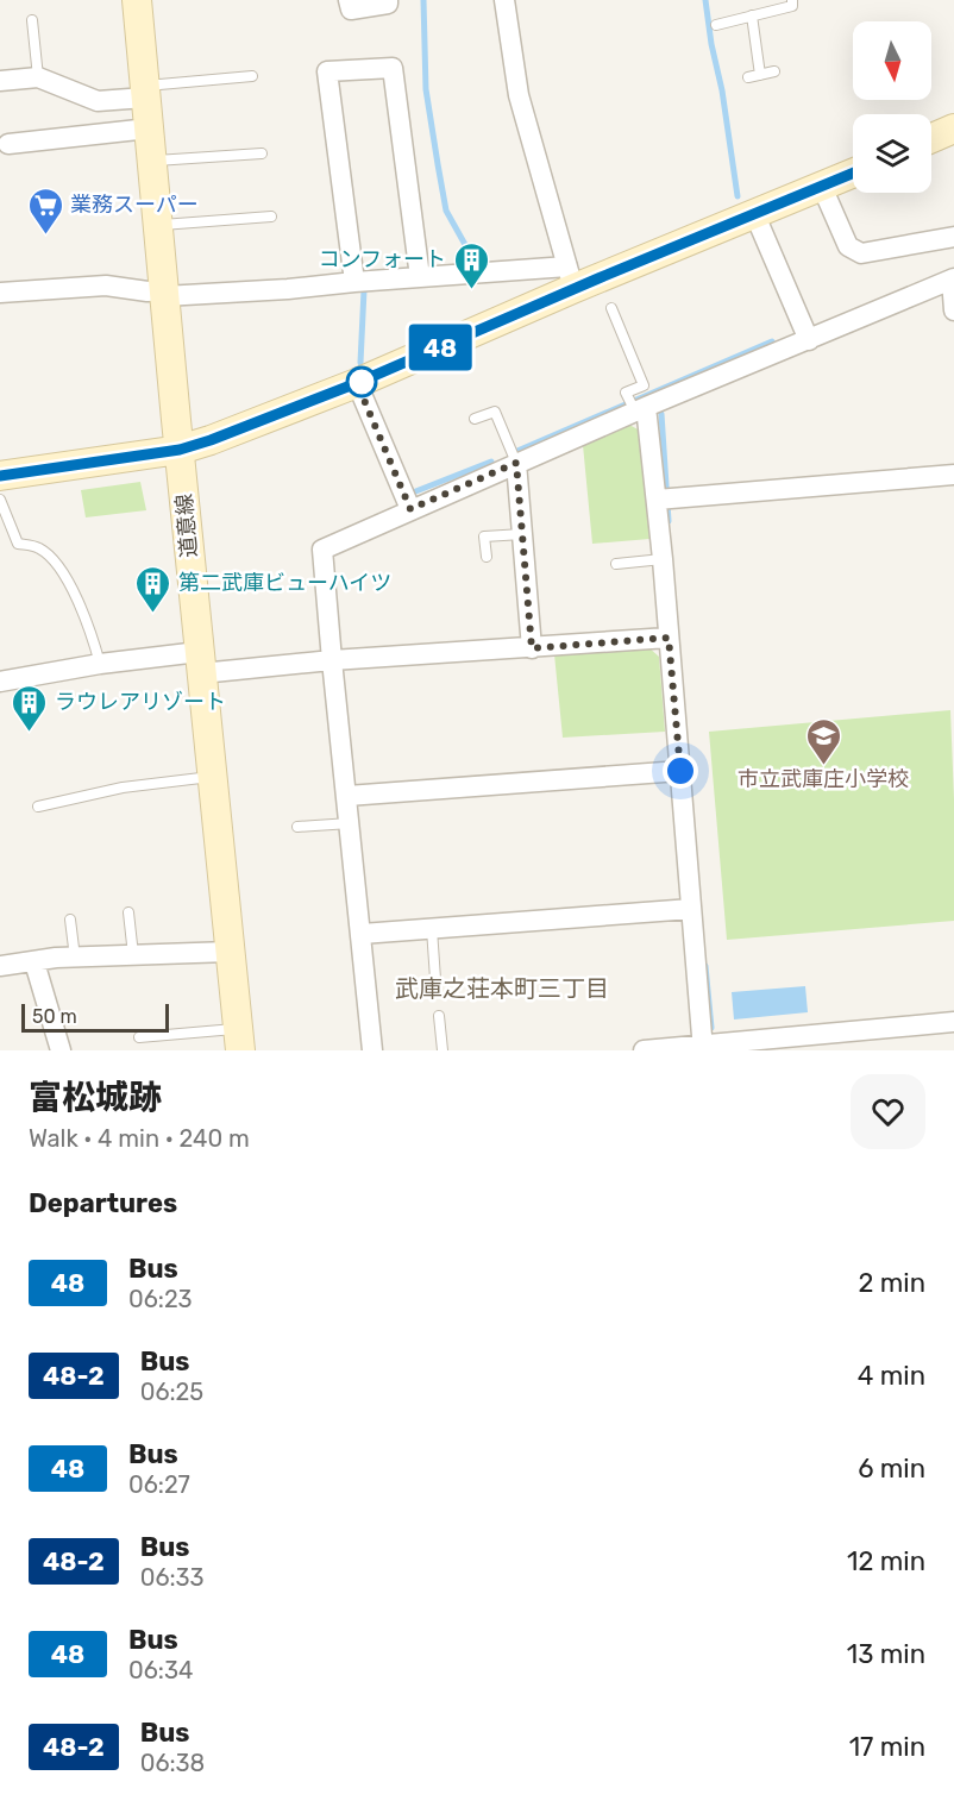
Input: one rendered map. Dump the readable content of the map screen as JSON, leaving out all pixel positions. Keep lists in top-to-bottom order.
{
  "streets": {
    "street": ["道意線"]
  },
  "districts": ["武庫之荘本町三丁目"],
  "places": {
    "supermarket": ["業務スーパー"],
    "building": ["コンフォート", "第二武庫ビューハイツ", "ラウレアリゾート"],
    "school or university": ["市立武庫庄小学校"]
  },
  "lines": ["bus line 48"],
  "scale_bar": "50 m",
  "north": "bottom",
  "page": {
    "on_map": "48",
    "scale": "50 m",
    "heading": [
      ["富松城跡", "Walk · 4 min · 240 m"],
      "Departures"
    ],
    "list": [
      {
        "mark": "48",
        "name": "Bus",
        "note": "06:23",
        "value": "2 min"
      },
      {
        "mark": "48-2",
        "name": "Bus",
        "note": "06:25",
        "value": "4 min"
      },
      {
        "mark": "48",
        "name": "Bus",
        "note": "06:27",
        "value": "6 min"
      },
      {
        "mark": "48-2",
        "name": "Bus",
        "note": "06:33",
        "value": "12 min"
      },
      {
        "mark": "48",
        "name": "Bus",
        "note": "06:34",
        "value": "13 min"
      },
      {
        "mark": "48-2",
        "name": "Bus",
        "note": "06:38",
        "value": "17 min"
      }
    ]
  }
}
